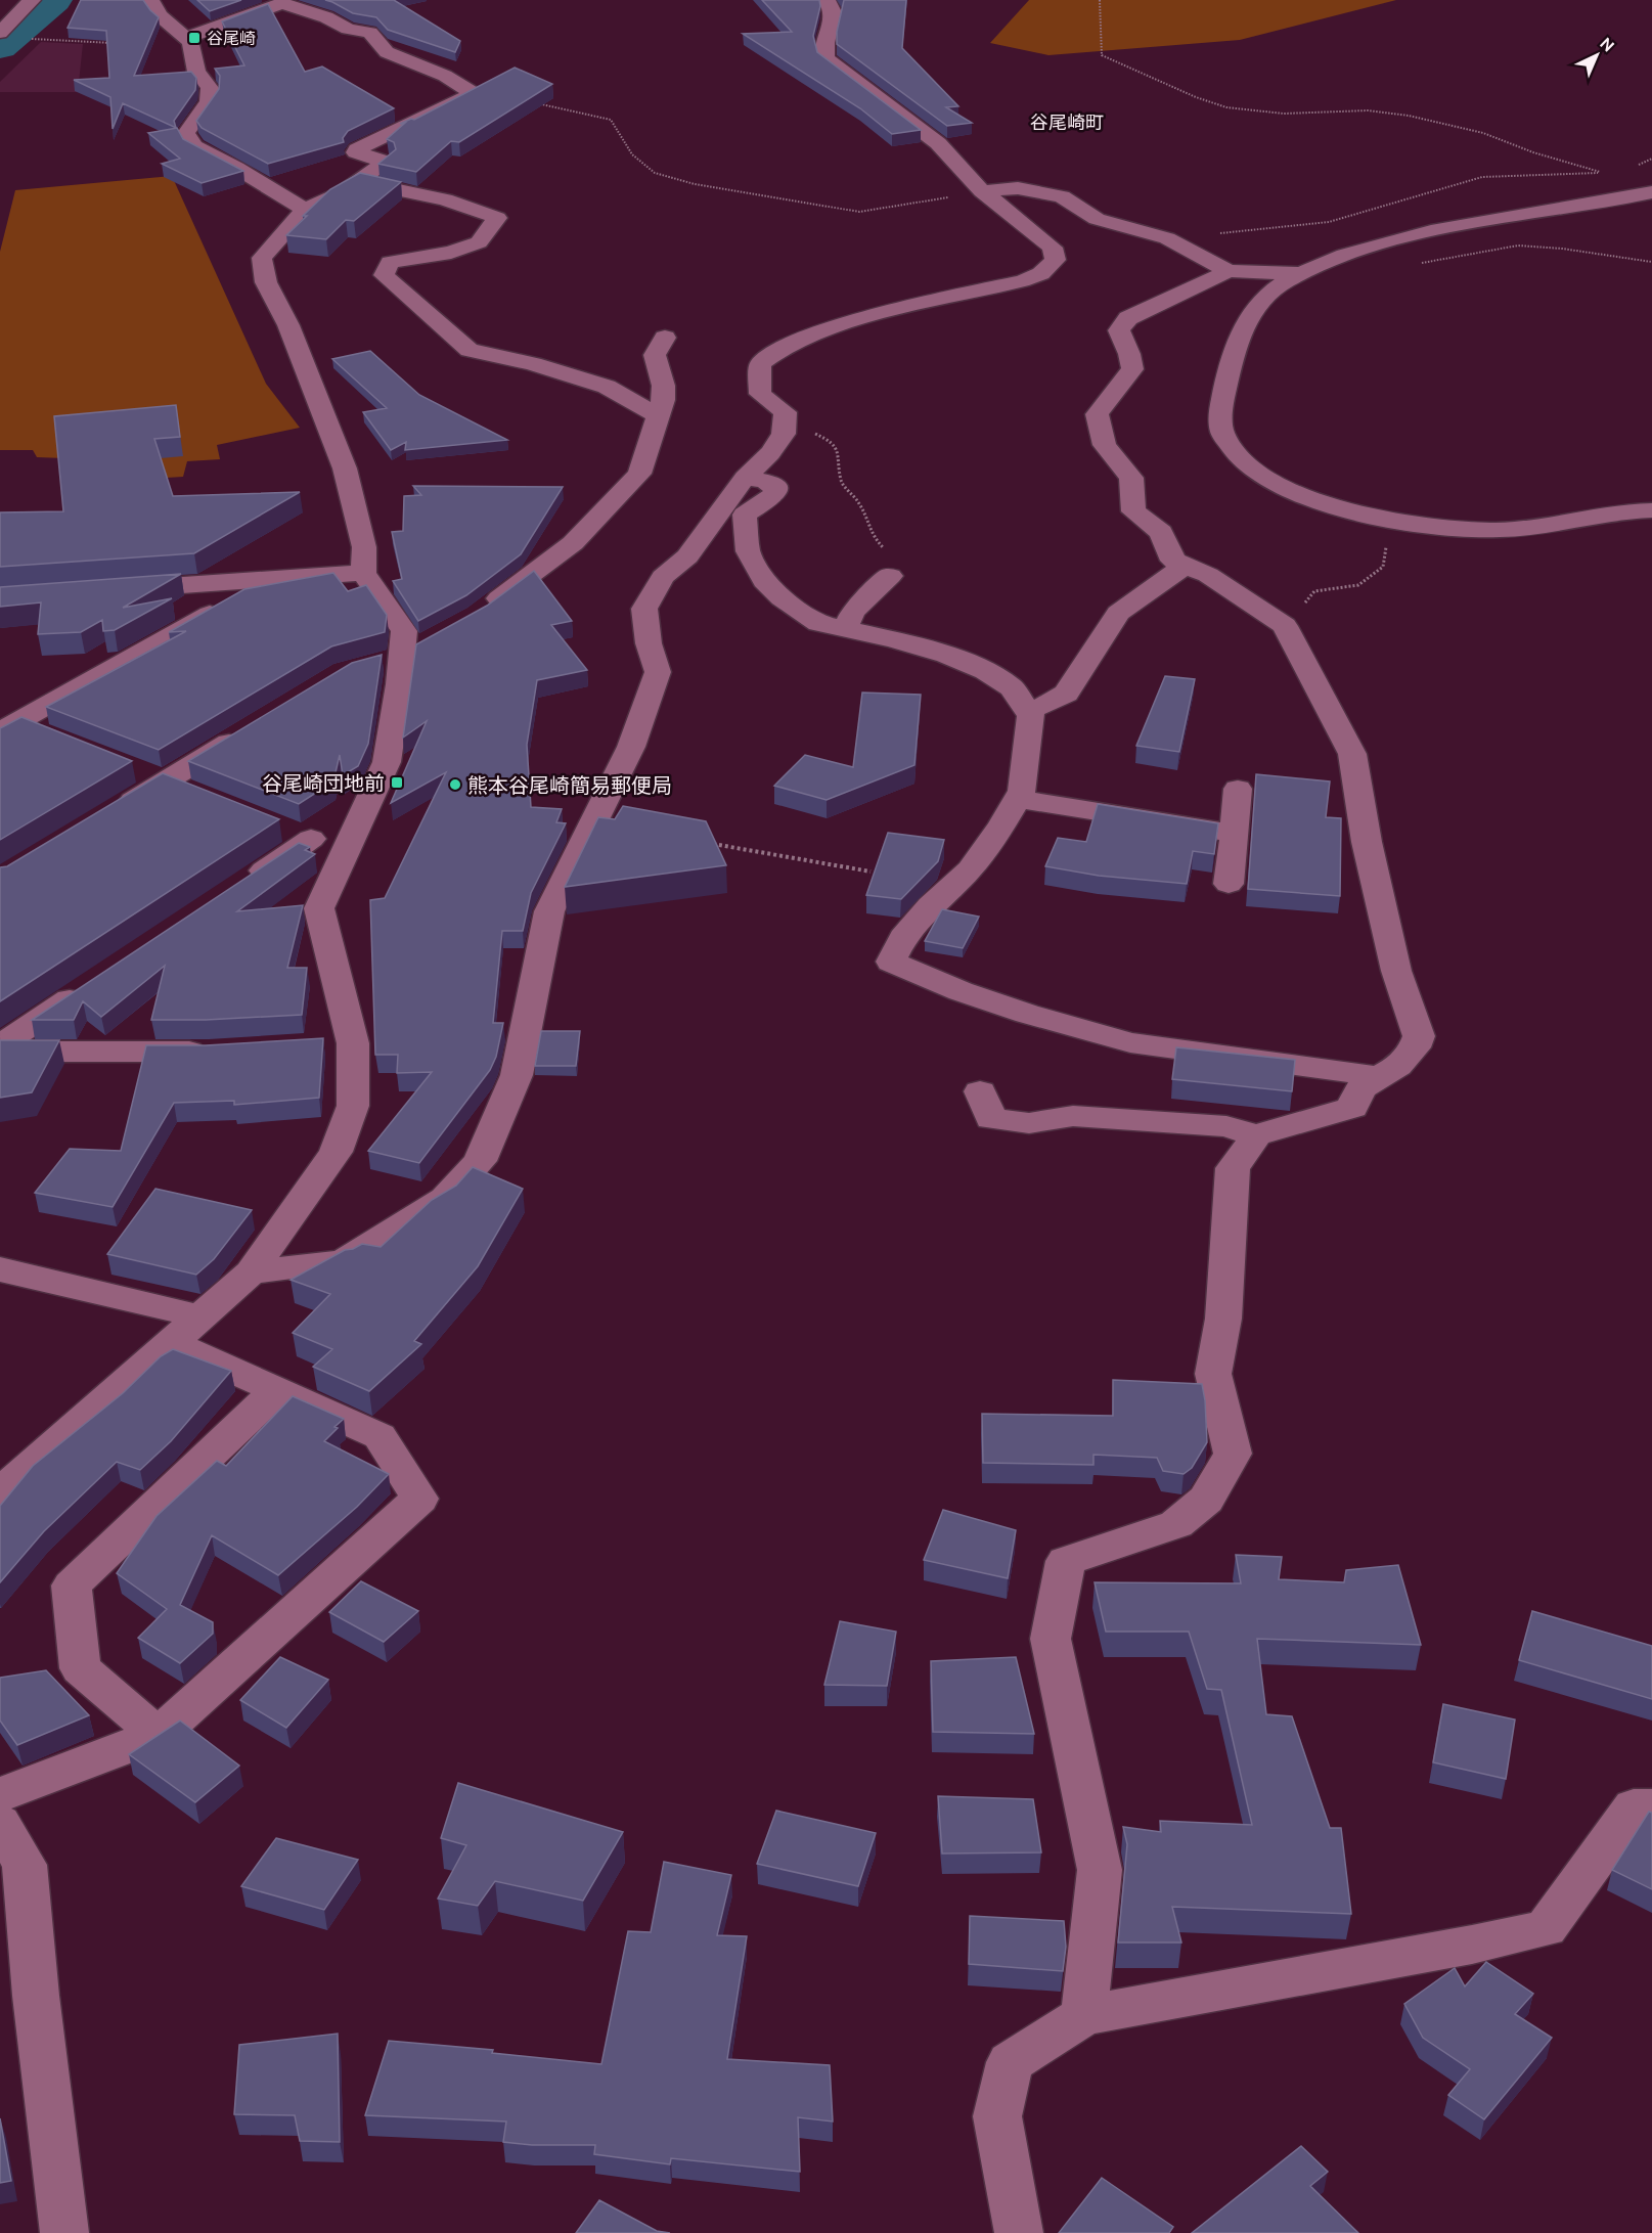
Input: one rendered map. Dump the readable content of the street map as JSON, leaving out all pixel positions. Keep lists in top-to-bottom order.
{
  "districts": ["谷尾崎町"],
  "places": {
    "transit": ["谷尾崎", "谷尾崎団地前"],
    "other": ["熊本谷尾崎簡易郵便局"]
  },
  "north": "top right"
}
